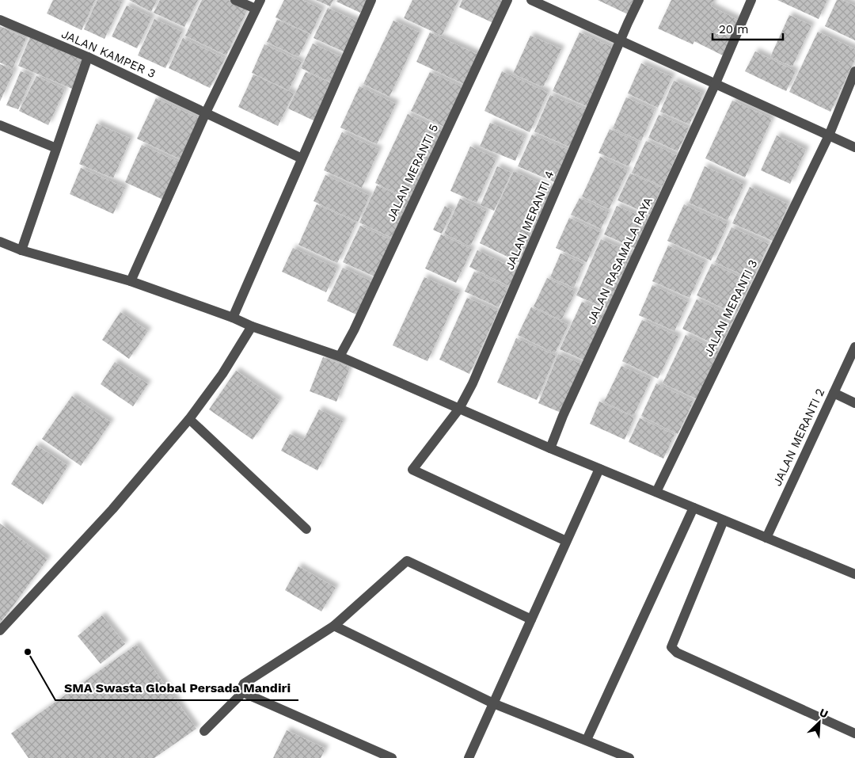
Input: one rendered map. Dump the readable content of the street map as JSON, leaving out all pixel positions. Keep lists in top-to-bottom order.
{
  "streets": {
    "street": [
      "JALAN KAMPER 3",
      "JALAN MERANTI 5",
      "JALAN MERANTI 4",
      "JALAN RASAMALA RAYA",
      "JALAN MERANTI 3",
      "JALAN MERANTI 2"
    ]
  },
  "places": ["SMA Swasta Global Persada Mandiri"],
  "scale_bar": "20 m",
  "north": "top right"
}
